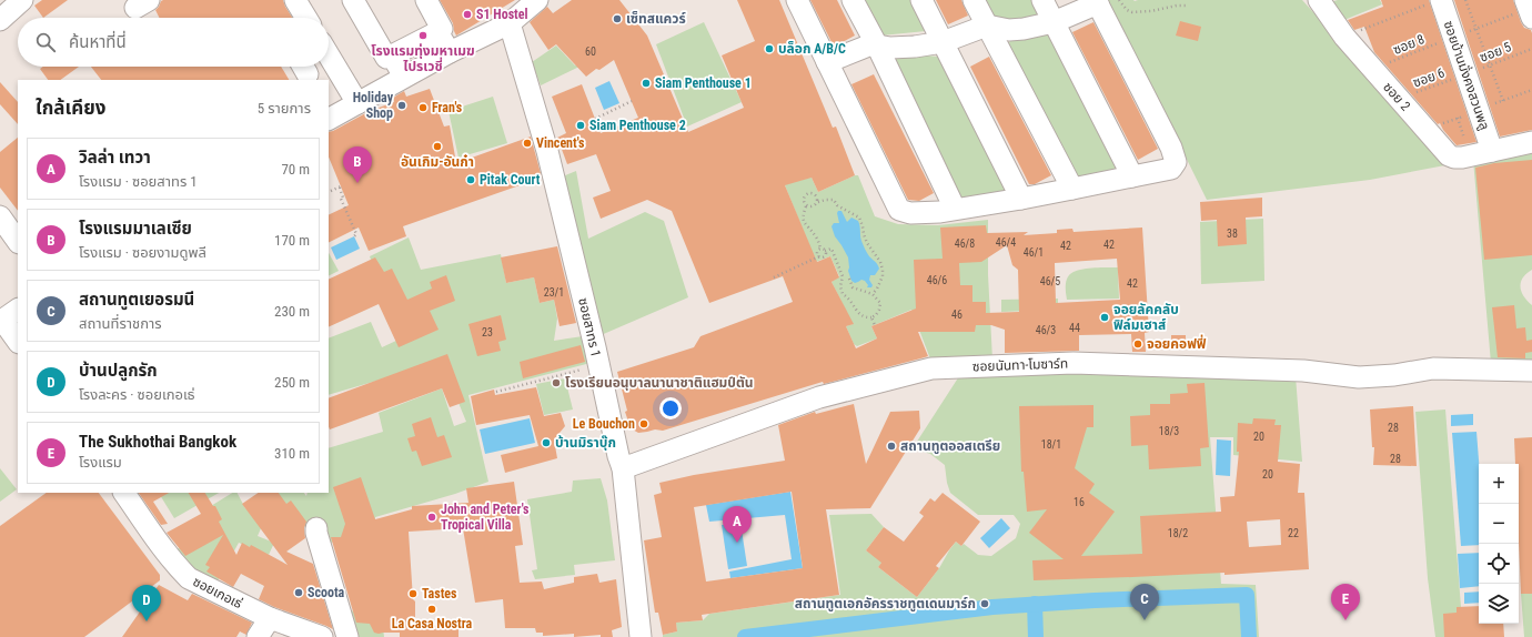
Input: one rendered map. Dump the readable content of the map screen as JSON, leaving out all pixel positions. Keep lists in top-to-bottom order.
{
  "streets": {
    "street": [
      "ซอยบ้านมั่งคงสวนพลู",
      "ซอย 2",
      "ซอยสาทร 1",
      "ซอยนันทา-โมซาร์ท",
      "ซอยเกอเธ่"
    ],
    "path": ["ซอย 8", "ซอย 5", "ซอย 6"]
  },
  "crossings": [
    ["ซอย 8", "ซอยบ้านมั่งคงสวนพลู"],
    ["ซอย 8", "ซอย 2"],
    ["ซอย 5", "ซอยบ้านมั่งคงสวนพลู"],
    ["ซอย 5", "ซอย 6"],
    ["ซอยบ้านมั่งคงสวนพลู", "ซอย 6"],
    ["ซอยบ้านมั่งคงสวนพลู", "ซอย 2"],
    ["ซอย 6", "ซอย 2"],
    ["ซอยสาทร 1", "ซอยนันทา-โมซาร์ท"]
  ],
  "places": [
    "S1 Hostel",
    "เซ็ทสแควร์",
    "โรงแรมทุ่งมหาเมฆ ไปรเวชี่",
    "บล็อก A/B/C",
    "Siam Penthouse 1",
    "Holiday Shop",
    "Fran's",
    "Siam Penthouse 2",
    "Vincent's",
    "อันเกิม-อันก๋า",
    "Pitak Court",
    "จอยลัคคลับ ฟิล์มเฮาส์",
    "จอยคอฟฟี่",
    "โรงเรียนอนุบาลนานาชาติแฮมป์ตัน",
    "Le Bouchon",
    "บ้านมิราบุ๊ก",
    "สถานทูตออสเตรีย",
    "John and Peter's Tropical Villa",
    "Scoota",
    "Tastes",
    "สถานทูตเอกอัครราชทูตเดนมาร์ก",
    "La Casa Nostra"
  ],
  "house_numbers": [
    "60",
    "38",
    "46/4",
    "46/8",
    "42",
    "42",
    "46/1",
    "46/6",
    "46/5",
    "42",
    "23/1",
    "46",
    "44",
    "46/3",
    "23",
    "28",
    "18/3",
    "20",
    "18/1",
    "28",
    "20",
    "16",
    "18/2",
    "22"
  ],
  "page": {
    "search": "ค้นหาที่นี่",
    "heading": ["ใกล้เคียง", "5 รายการ"],
    "list": [
      {
        "mark": "A",
        "name": "วิลล่า เทวา",
        "note": "โรงแรม · ซอยสาทร 1",
        "value": "70 m"
      },
      {
        "mark": "B",
        "name": "โรงแรมมาเลเซีย",
        "note": "โรงแรม · ซอยงามดูพลี",
        "value": "170 m"
      },
      {
        "mark": "C",
        "name": "สถานทูตเยอรมนี",
        "note": "สถานที่ราชการ",
        "value": "230 m"
      },
      {
        "mark": "D",
        "name": "บ้านปลูกรัก",
        "note": "โรงละคร · ซอยเกอเธ่",
        "value": "250 m"
      },
      {
        "mark": "E",
        "name": "The Sukhothai Bangkok",
        "note": "โรงแรม",
        "value": "310 m"
      }
    ],
    "pins": [
      "B",
      "A",
      "C",
      "E",
      "D"
    ],
    "map_buttons": ["+", "−"]
  }
}
